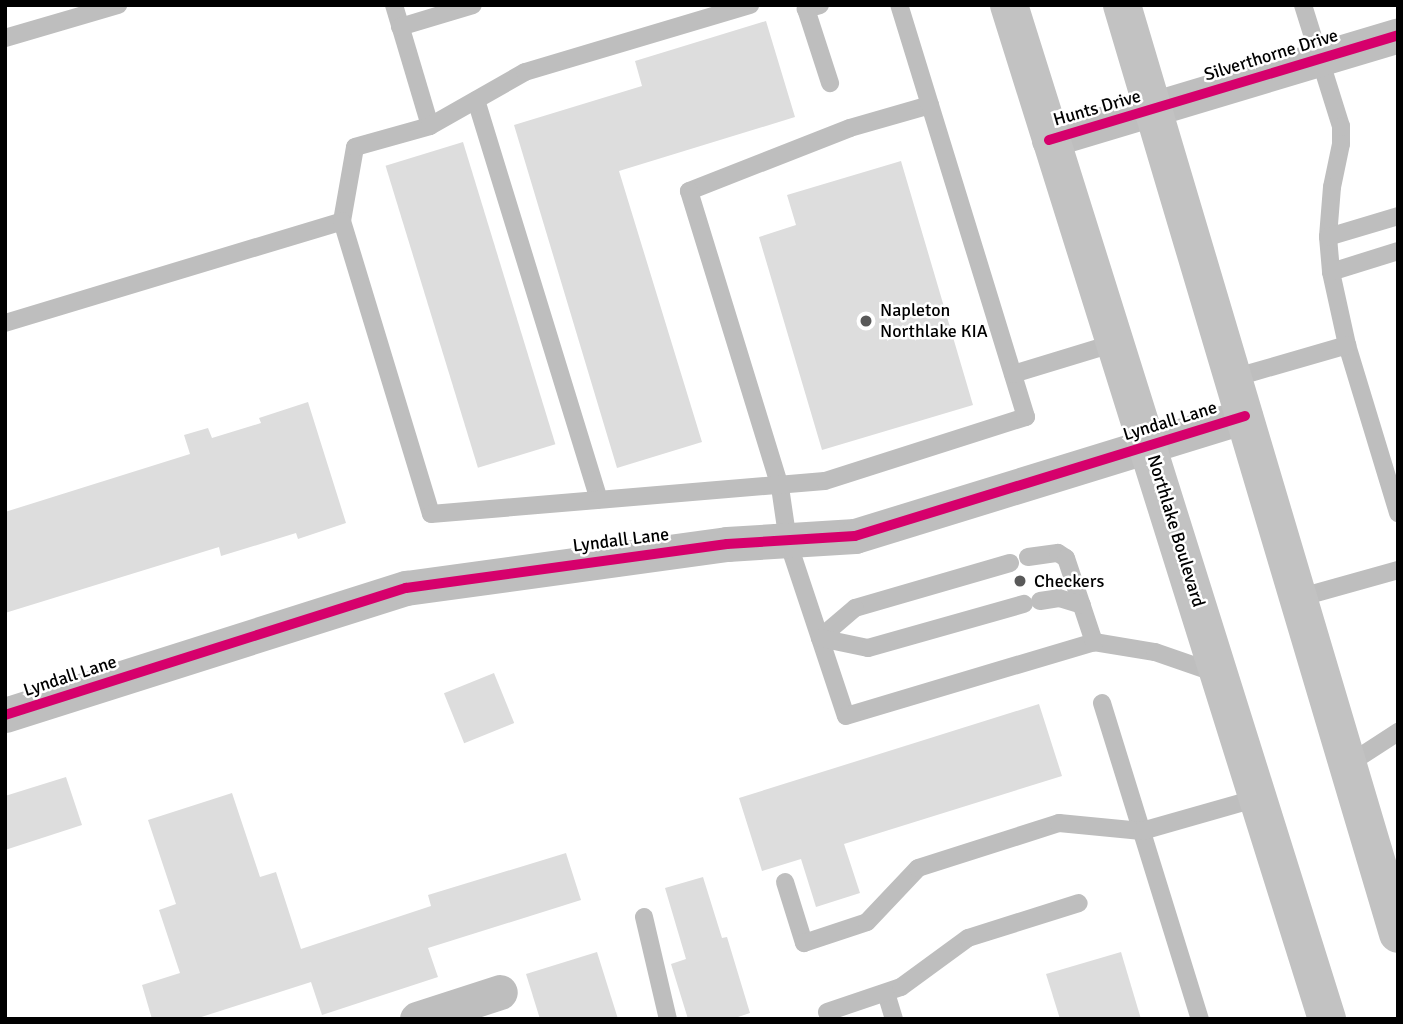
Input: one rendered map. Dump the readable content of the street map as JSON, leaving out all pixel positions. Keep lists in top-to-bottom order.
{
  "streets": {
    "main road": ["Northlake Boulevard"],
    "street": ["Silverthorne Drive", "Hunts Drive", "Lyndall Lane"]
  },
  "crossings": [
    ["Silverthorne Drive", "Hunts Drive"],
    ["Hunts Drive", "Northlake Boulevard"],
    ["Lyndall Lane", "Northlake Boulevard"]
  ],
  "places": ["Napleton Northlake KIA", "Checkers"]
}
